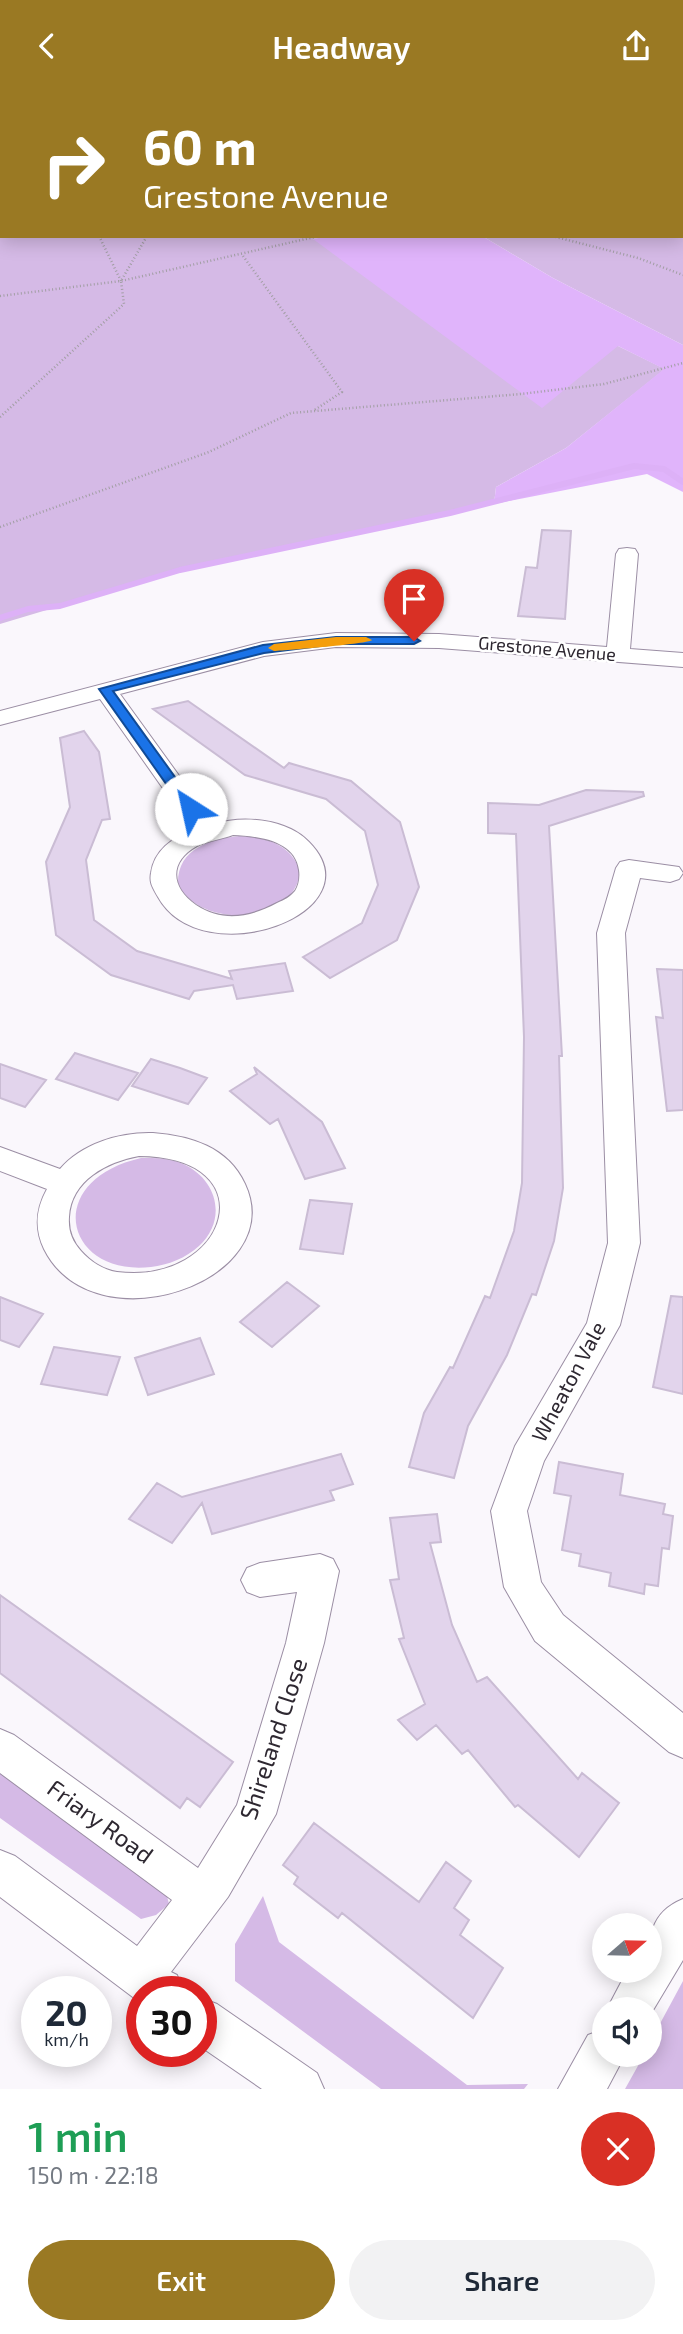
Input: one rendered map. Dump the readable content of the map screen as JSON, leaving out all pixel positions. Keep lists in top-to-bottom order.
{
  "streets": {
    "street": [
      "Grestone Avenue",
      "Wheaton Vale",
      "Shireland Close",
      "Friary Road"
    ]
  },
  "crossings": [
    ["Shireland Close", "Friary Road"]
  ],
  "north": "right",
  "page": {
    "header": "Headway",
    "turn": ["60 m", "Grestone Avenue"],
    "speed": "20 km/h",
    "limit": "30",
    "heading": ["1 min", "150 m · 22:18"],
    "buttons": ["Exit", "Share"]
  }
}
